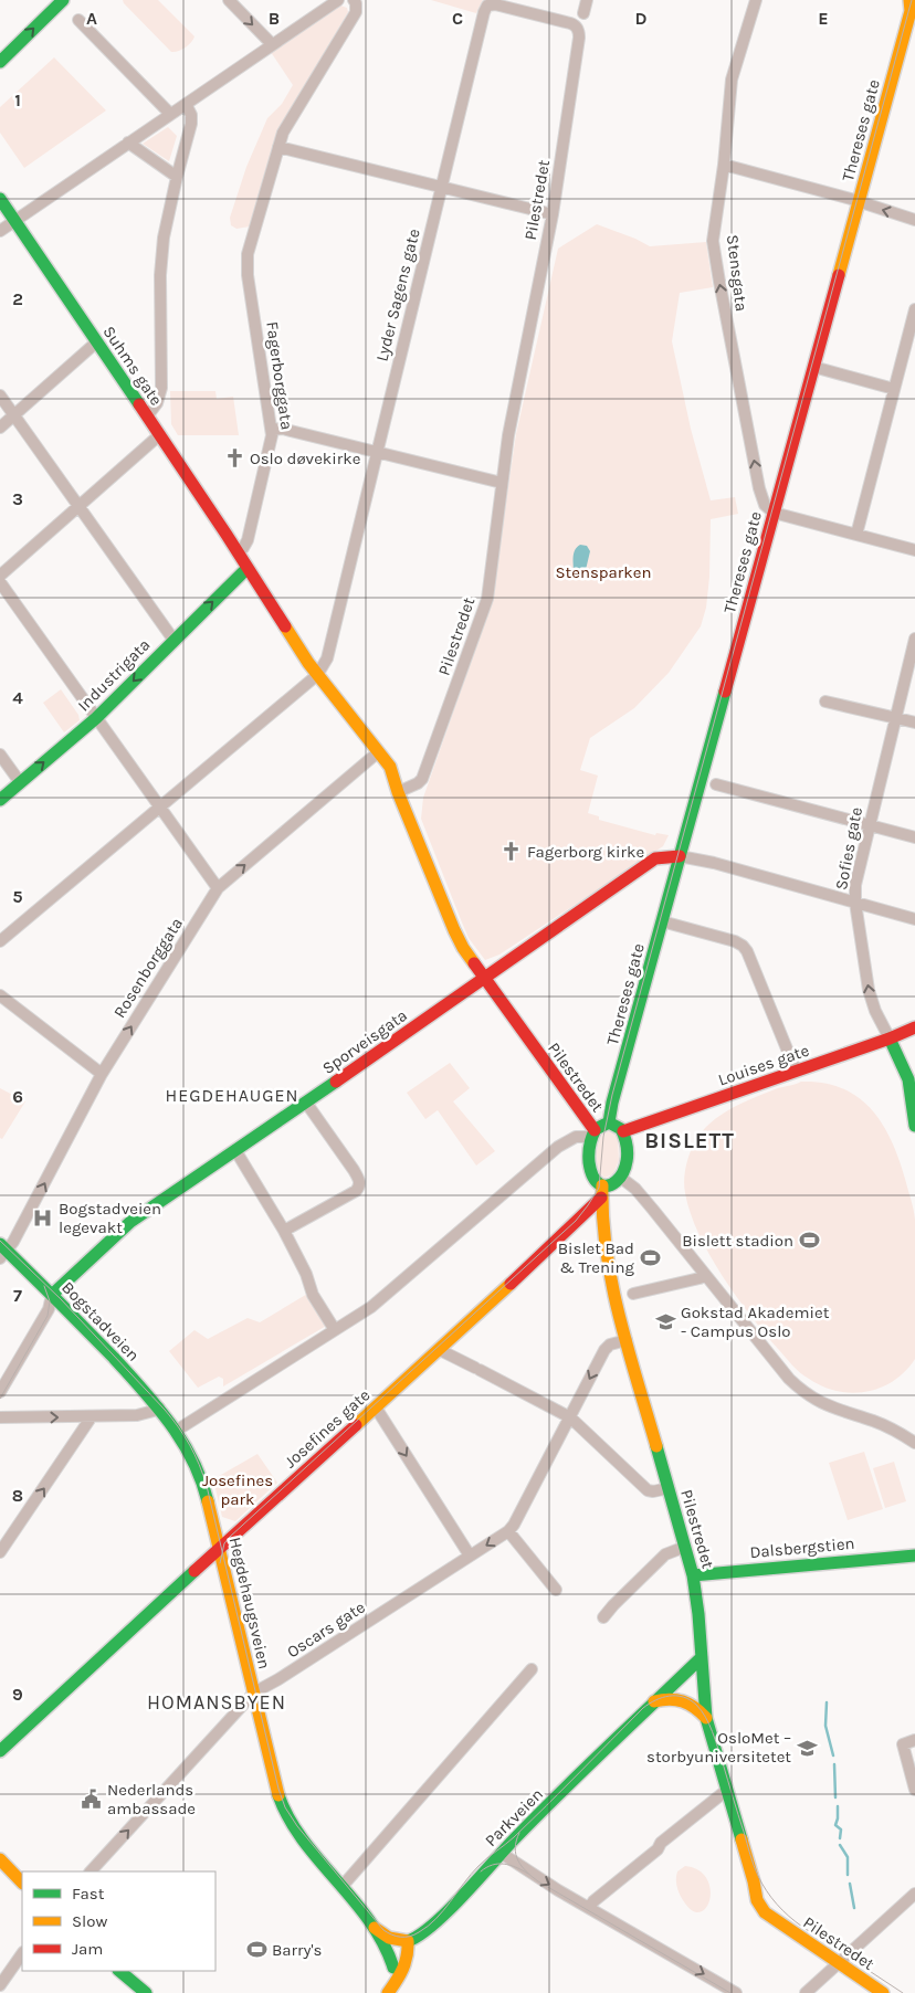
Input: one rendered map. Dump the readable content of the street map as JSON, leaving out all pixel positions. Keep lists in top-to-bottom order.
{
  "streets": {
    "street": [
      "Thereses gate",
      "Pilestredet",
      "Stensgata",
      "Lyder Sagens gate",
      "Suhms gate",
      "Fagerborggata",
      "Industrigata",
      "Sofies gate",
      "Rosenborggata",
      "Sporveisgata",
      "Louises gate",
      "Bogstadveien",
      "Josefines gate",
      "Dalsbergstien",
      "Hegdehaugsveien",
      "Oscars gate",
      "Parkveien"
    ]
  },
  "crossings": [
    ["Thereses gate", "Stensgata"],
    ["Thereses gate", "Sporveisgata"],
    ["Pilestredet", "Lyder Sagens gate"],
    ["Pilestredet", "Sporveisgata"],
    ["Pilestredet", "Josefines gate"],
    ["Pilestredet", "Dalsbergstien"],
    ["Pilestredet", "Oscars gate"],
    ["Pilestredet", "Parkveien"],
    ["Suhms gate", "Fagerborggata"],
    ["Sofies gate", "Louises gate"],
    ["Rosenborggata", "Bogstadveien"],
    ["Sporveisgata", "Bogstadveien"],
    ["Bogstadveien", "Hegdehaugsveien"],
    ["Josefines gate", "Hegdehaugsveien"],
    ["Hegdehaugsveien", "Oscars gate"],
    ["Hegdehaugsveien", "Parkveien"]
  ],
  "one_way": ["Stensgata"],
  "districts": ["HEGDEHAUGEN", "BISLETT", "HOMANSBYEN"],
  "parks": ["Stensparken", "Josefines park"],
  "places": {
    "church": ["Oslo døvekirke", "Fagerborg kirke"],
    "hospital": ["Bogstadveien legevakt"],
    "sports": ["Bislett stadion", "Bislet Bad & Trening", "Barry's"],
    "school or university": ["Gokstad Akademiet - Campus Oslo", "OsloMet – storbyuniversitetet"],
    "public building": ["Nederlands ambassade"]
  },
  "legend": ["Fast", "Slow", "Jam"],
  "grid": {
    "columns": [
      "A",
      "B",
      "C",
      "D",
      "E"
    ],
    "rows": [
      "1",
      "2",
      "3",
      "4",
      "5",
      "6",
      "7",
      "8",
      "9"
    ]
  }
}
